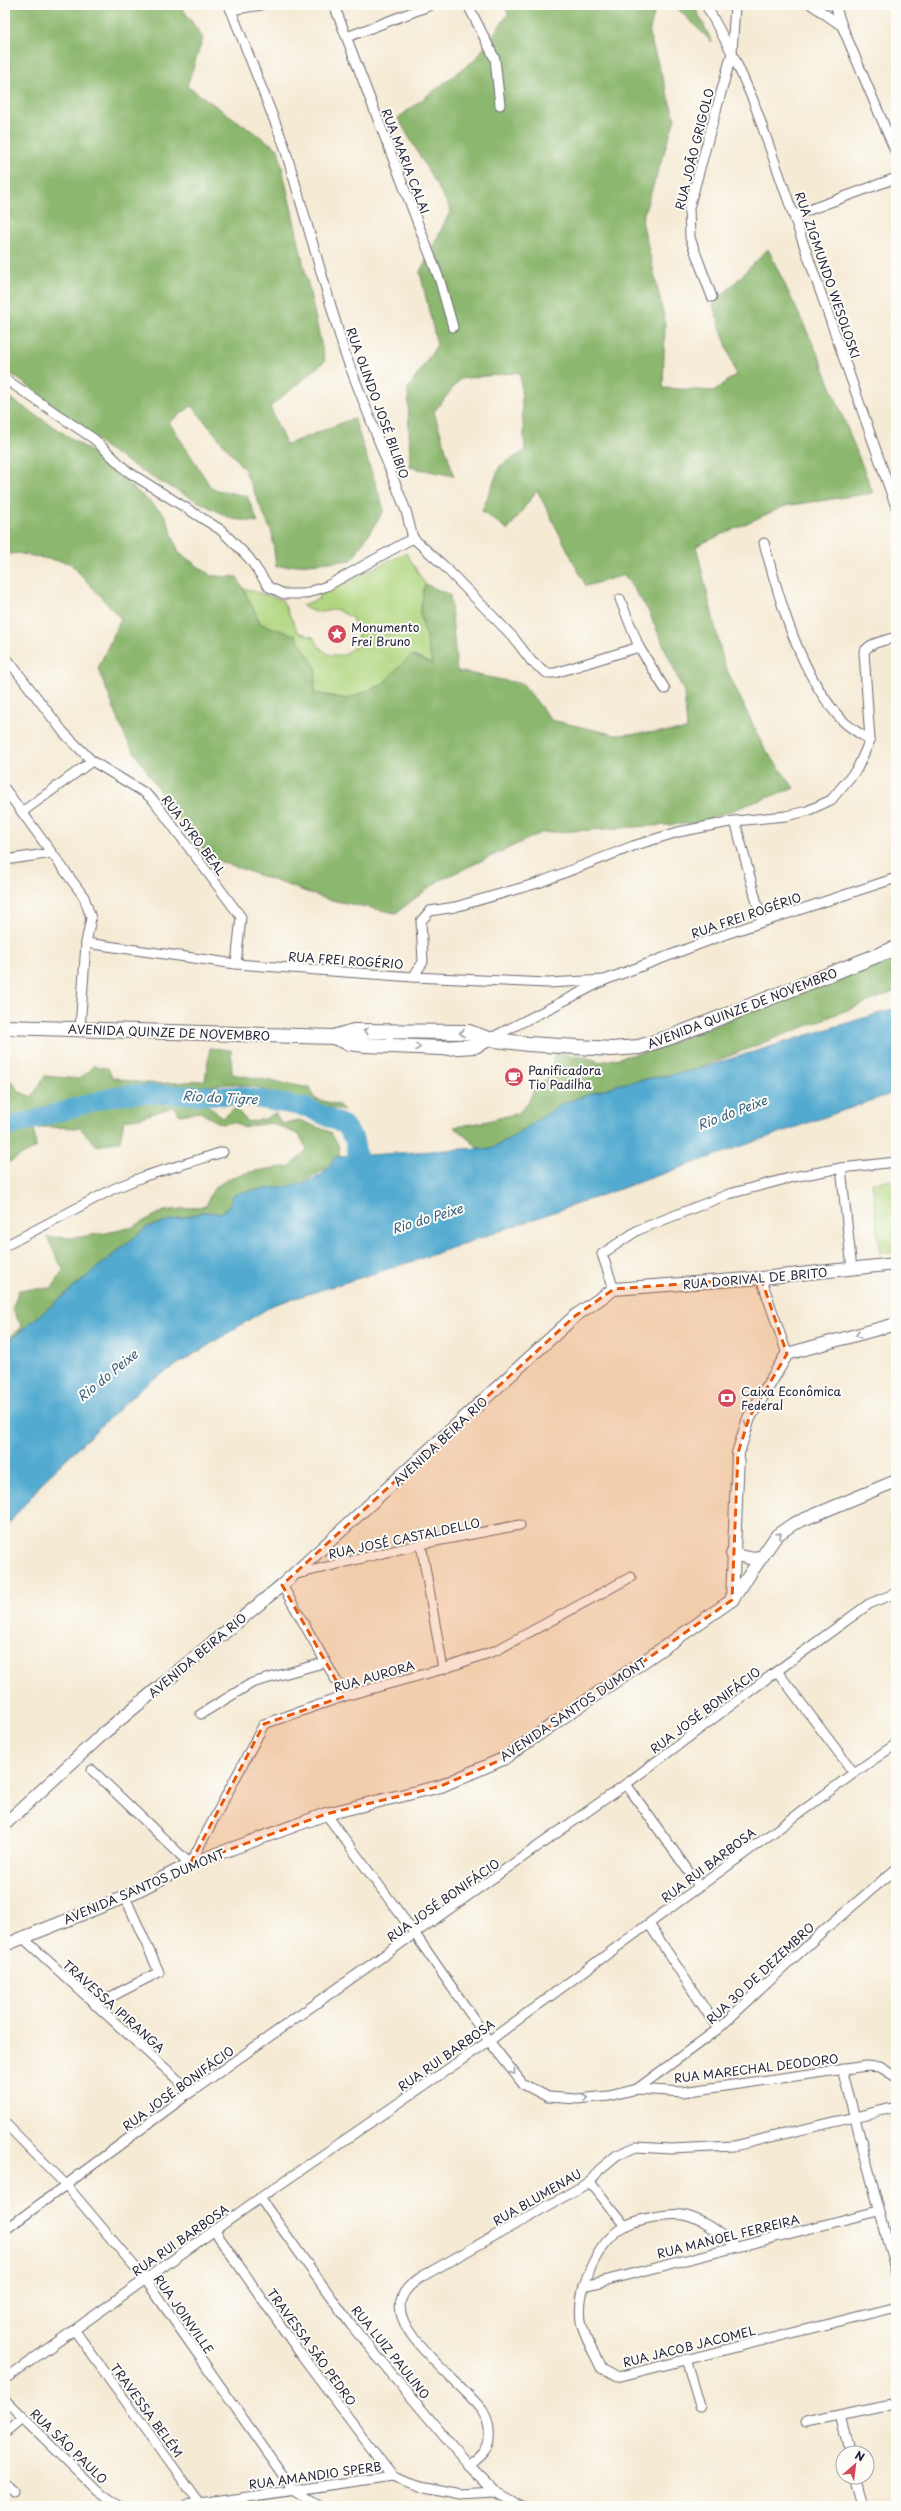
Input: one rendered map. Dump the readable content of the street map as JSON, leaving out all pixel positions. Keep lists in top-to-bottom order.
{
  "streets": {
    "main road": ["AVENIDA QUINZE DE NOVEMBRO"],
    "street": [
      "RUA JOÃO GRIGOLO",
      "RUA MARIA CALAI",
      "RUA ZIGMUNDO WESOLOSKI",
      "RUA OLINDO JOSÉ BILIBIO",
      "RUA SYRO BEAL",
      "RUA FREI ROGÉRIO",
      "RUA DORIVAL DE BRITO",
      "AVENIDA BEIRA RIO",
      "RUA JOSÉ CASTALDELLO",
      "RUA AURORA",
      "AVENIDA SANTOS DUMONT",
      "RUA JOSÉ BONIFÁCIO",
      "RUA RUI BARBOSA",
      "RUA 30 DE DEZEMBRO",
      "TRAVESSA IPIRANGA",
      "RUA MARECHAL DEODORO",
      "RUA BLUMENAU",
      "RUA MANOEL FERREIRA",
      "RUA JOINVILLE",
      "RUA JACOB JACOMEL",
      "TRAVESSA SÃO PEDRO",
      "RUA LUIZ PAULINO",
      "TRAVESSA BELÉM",
      "RUA SÃO PAULO",
      "RUA AMANDIO SPERB"
    ]
  },
  "crossings": [
    ["RUA JOÃO GRIGOLO", "RUA ZIGMUNDO WESOLOSKI"],
    ["RUA SYRO BEAL", "RUA FREI ROGÉRIO"],
    ["RUA FREI ROGÉRIO", "AVENIDA QUINZE DE NOVEMBRO"],
    ["RUA DORIVAL DE BRITO", "AVENIDA BEIRA RIO"],
    ["AVENIDA BEIRA RIO", "RUA JOSÉ CASTALDELLO"],
    ["RUA AURORA", "AVENIDA SANTOS DUMONT"],
    ["AVENIDA SANTOS DUMONT", "TRAVESSA IPIRANGA"],
    ["AVENIDA SANTOS DUMONT", "RUA MARECHAL DEODORO"],
    ["RUA JOSÉ BONIFÁCIO", "TRAVESSA IPIRANGA"],
    ["RUA JOSÉ BONIFÁCIO", "RUA MARECHAL DEODORO"],
    ["RUA JOSÉ BONIFÁCIO", "RUA JOINVILLE"],
    ["RUA RUI BARBOSA", "RUA MARECHAL DEODORO"],
    ["RUA RUI BARBOSA", "RUA JOINVILLE"],
    ["RUA RUI BARBOSA", "TRAVESSA SÃO PEDRO"],
    ["RUA RUI BARBOSA", "RUA LUIZ PAULINO"],
    ["RUA RUI BARBOSA", "TRAVESSA BELÉM"],
    ["RUA 30 DE DEZEMBRO", "RUA MARECHAL DEODORO"],
    ["RUA BLUMENAU", "RUA LUIZ PAULINO"],
    ["RUA MANOEL FERREIRA", "RUA JACOB JACOMEL"],
    ["RUA JOINVILLE", "RUA AMANDIO SPERB"],
    ["TRAVESSA SÃO PEDRO", "RUA AMANDIO SPERB"],
    ["RUA LUIZ PAULINO", "RUA AMANDIO SPERB"],
    ["TRAVESSA BELÉM", "RUA AMANDIO SPERB"]
  ],
  "water": ["Rio do Tigre", "Rio do Peixe"],
  "places": {
    "place": ["Monumento Frei Bruno"],
    "cafe": ["Panificadora Tio Padilha"],
    "bank": ["Caixa Econômica Federal"]
  },
  "north": "top right"
}
